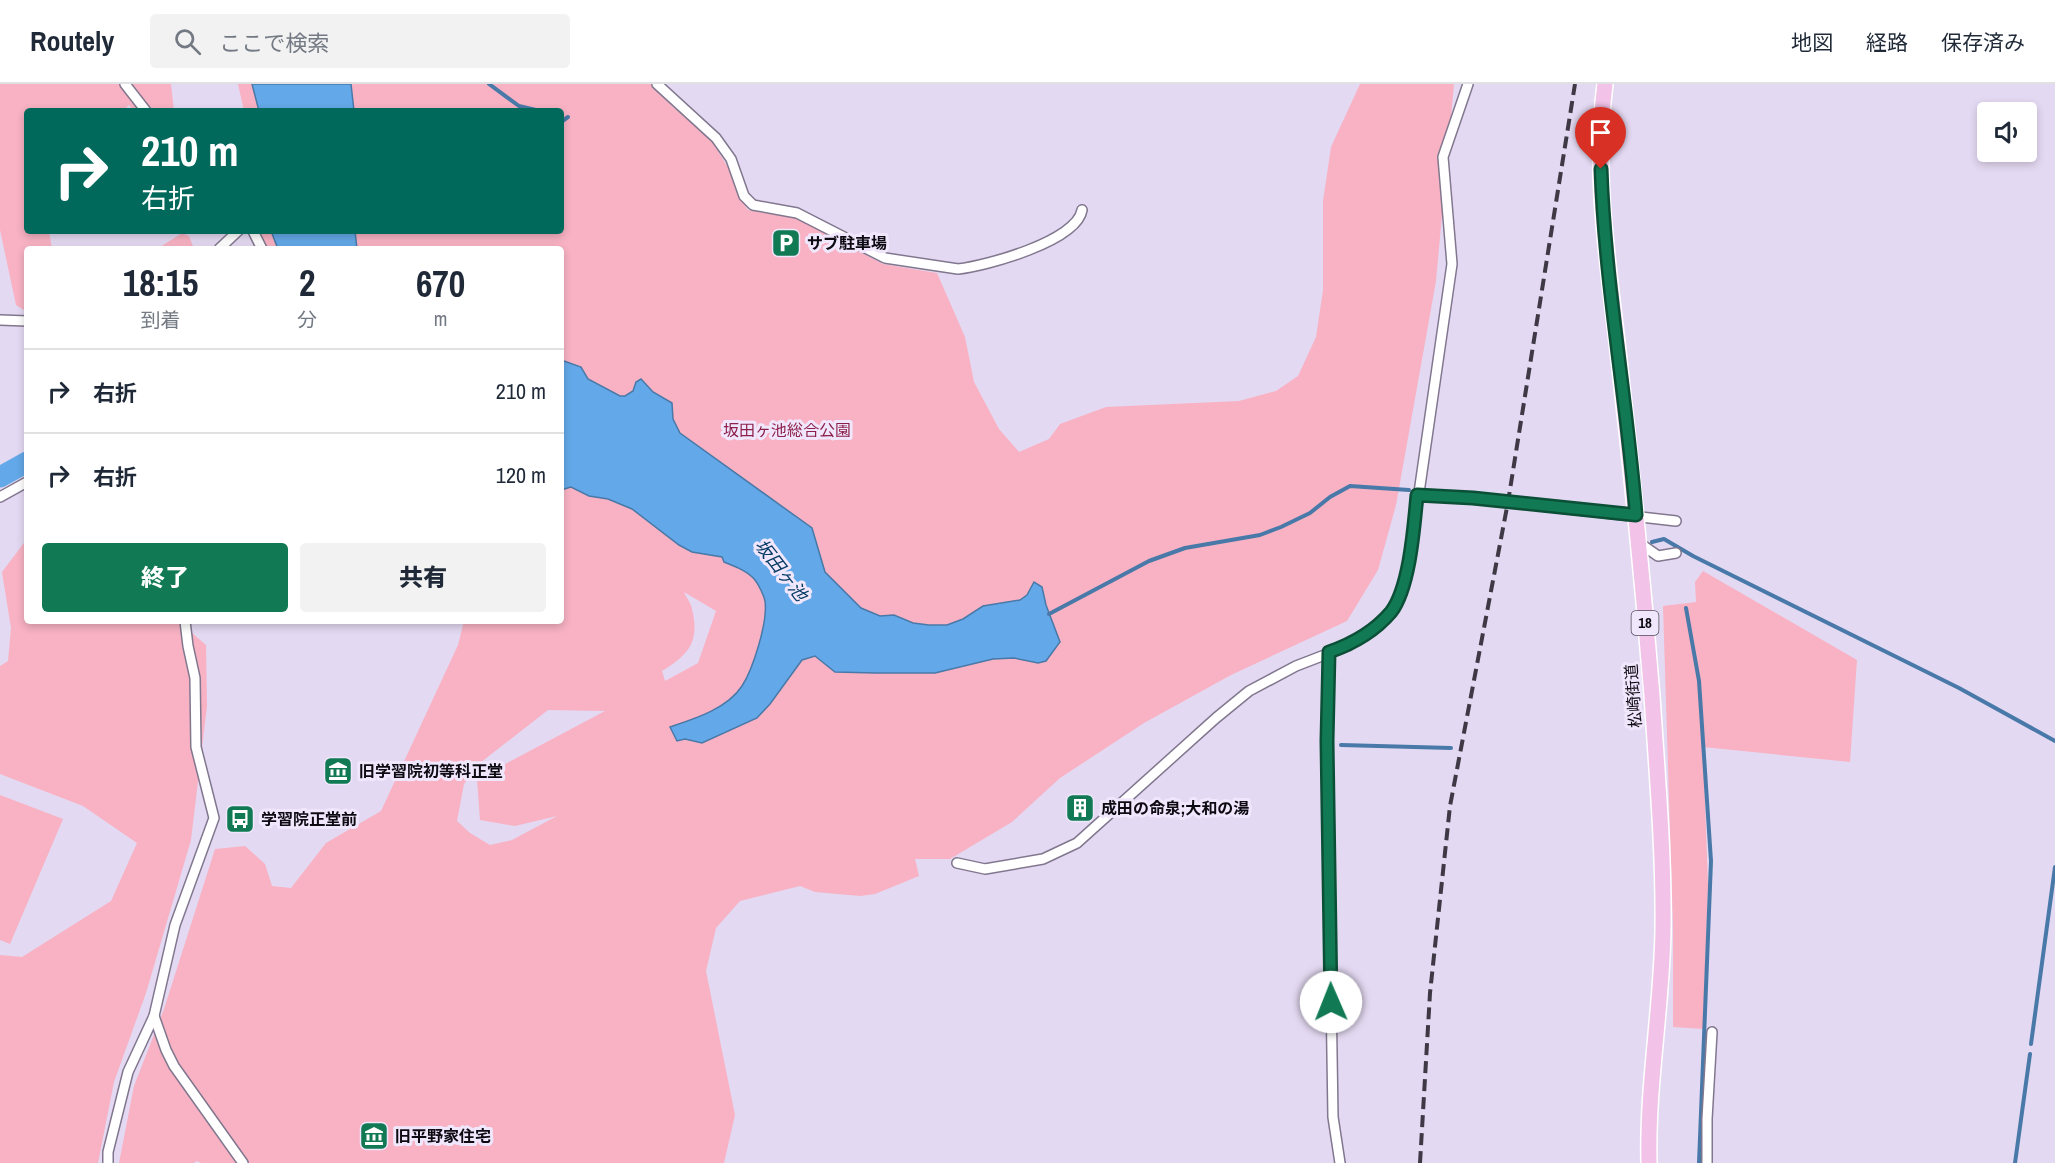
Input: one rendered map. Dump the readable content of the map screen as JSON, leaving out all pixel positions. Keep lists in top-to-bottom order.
{
  "streets": {
    "main road": ["18", "松崎街道"]
  },
  "water": ["坂田ヶ池"],
  "parks": ["坂田ヶ池総合公園"],
  "places": {
    "parking": ["サブ駐車場"],
    "museum": ["旧学習院初等科正堂", "旧平野家住宅"],
    "building": ["成田の命泉;大和の湯"],
    "bus stop": ["学習院正堂前"]
  },
  "page": {
    "header": "Routely",
    "search": "ここで検索",
    "nav": ["地図", "経路", "保存済み"],
    "turn": ["210 m", "右折"],
    "eta": [
      "18:15",
      "到着",
      "2",
      "分",
      "670",
      "m"
    ],
    "list": [
      {
        "name": "右折",
        "value": "210 m"
      },
      {
        "name": "右折",
        "value": "120 m"
      }
    ],
    "buttons": ["終了", "共有"]
  }
}
